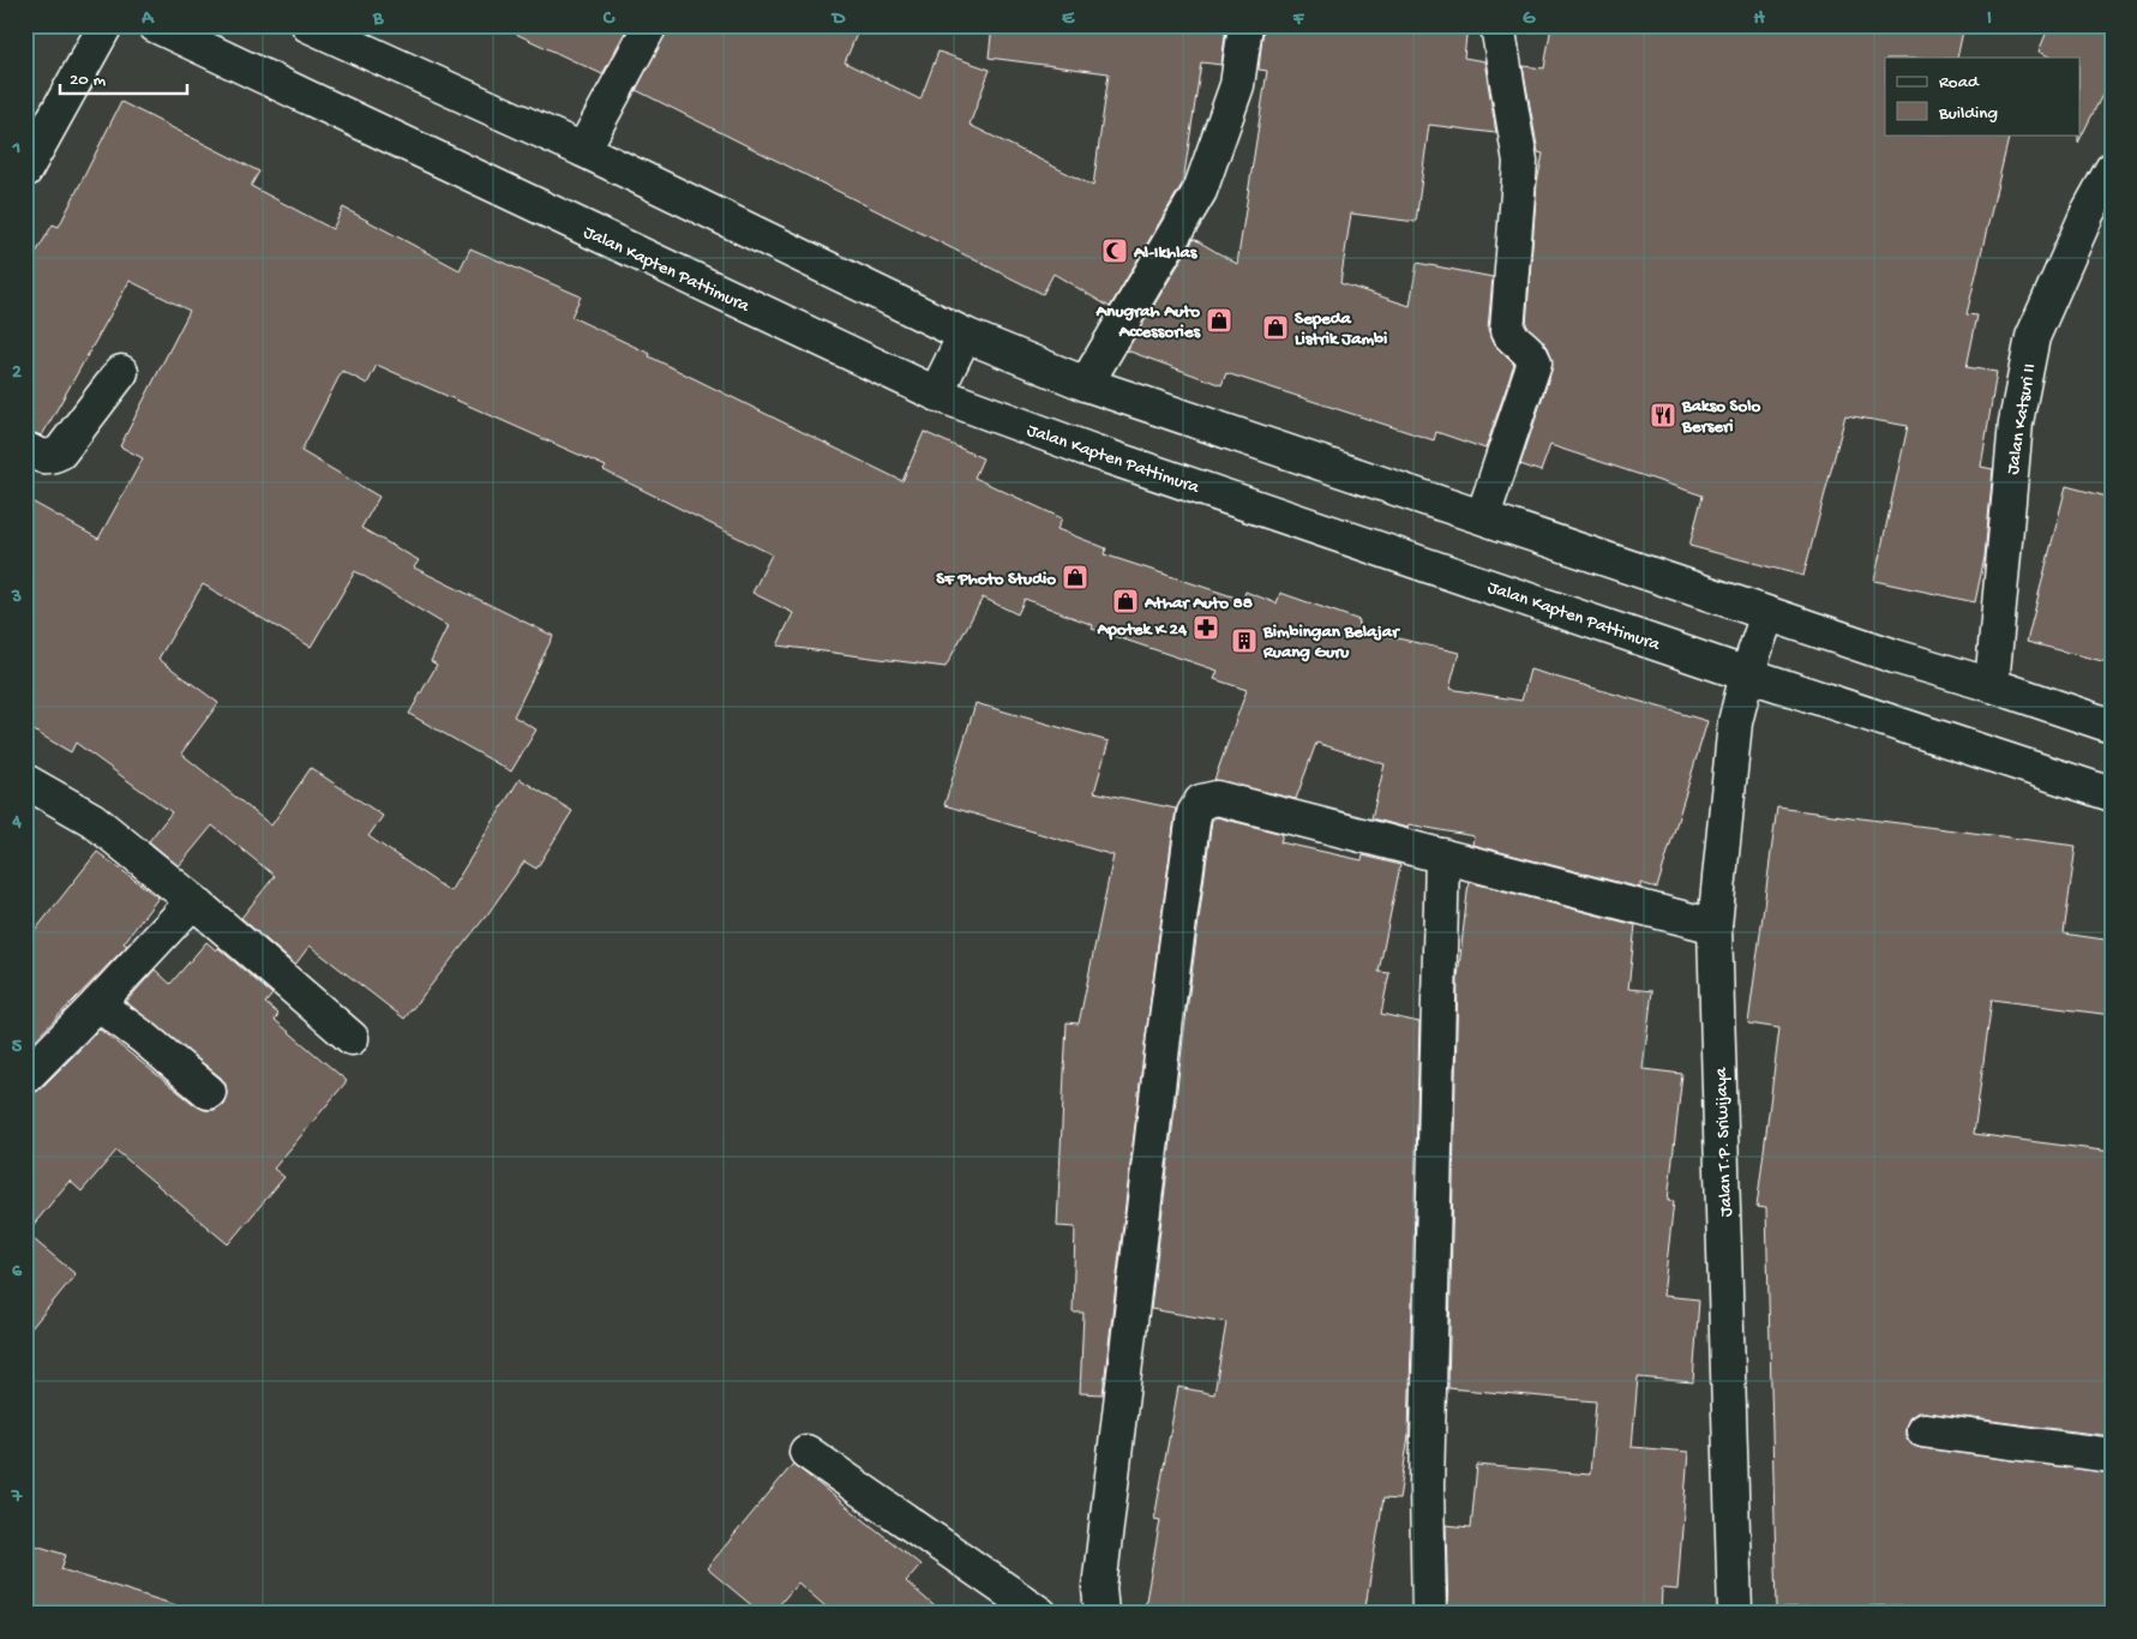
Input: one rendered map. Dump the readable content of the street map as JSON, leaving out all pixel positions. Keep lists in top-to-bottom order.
{
  "streets": {
    "street": ["Jalan Kapten Pattimura", "Jalan Katsuri II", "Jalan T.P. Sriwijaya"]
  },
  "crossings": [
    ["Jalan Kapten Pattimura", "Jalan T.P. Sriwijaya"]
  ],
  "places": {
    "mosque": ["Al-Ikhlas"],
    "shop": [
      "Anugrah Auto Accessories",
      "Sepeda Listrik Jambi",
      "SF Photo Studio",
      "Athar Auto 88"
    ],
    "restaurant": ["Bakso Solo Berseri"],
    "pharmacy": ["Apotek K 24"],
    "building": ["Bimbingan Belajar Ruang Guru"]
  },
  "legend": ["Road", "Building"],
  "scale_bar": "20 m",
  "grid": {
    "columns": [
      "A",
      "B",
      "C",
      "D",
      "E",
      "F",
      "G",
      "H",
      "I"
    ],
    "rows": [
      "1",
      "2",
      "3",
      "4",
      "5",
      "6",
      "7"
    ]
  }
}
